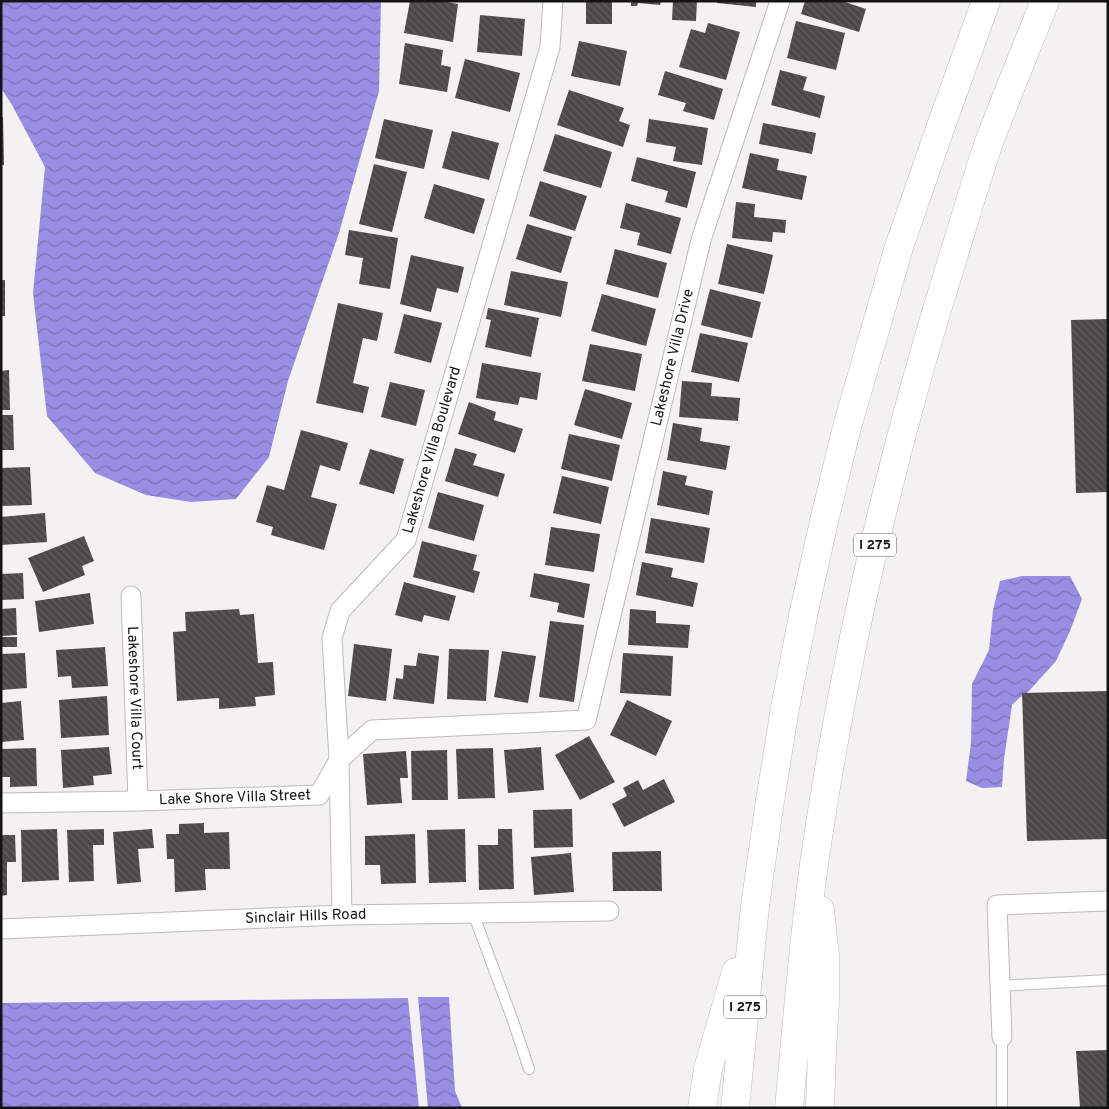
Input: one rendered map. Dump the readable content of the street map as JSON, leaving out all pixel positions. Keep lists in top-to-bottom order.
{
  "streets": {
    "highway": ["I 275"],
    "street": [
      "Lakeshore Villa Drive",
      "Lakeshore Villa Boulevard",
      "Lakeshore Villa Court",
      "Lake Shore Villa Street",
      "Sinclair Hills Road"
    ]
  },
  "crossings": [
    ["Lakeshore Villa Drive", "Lake Shore Villa Street"],
    ["Lakeshore Villa Boulevard", "Lake Shore Villa Street"],
    ["Lakeshore Villa Boulevard", "Sinclair Hills Road"],
    ["Lakeshore Villa Court", "Lake Shore Villa Street"]
  ]
}
